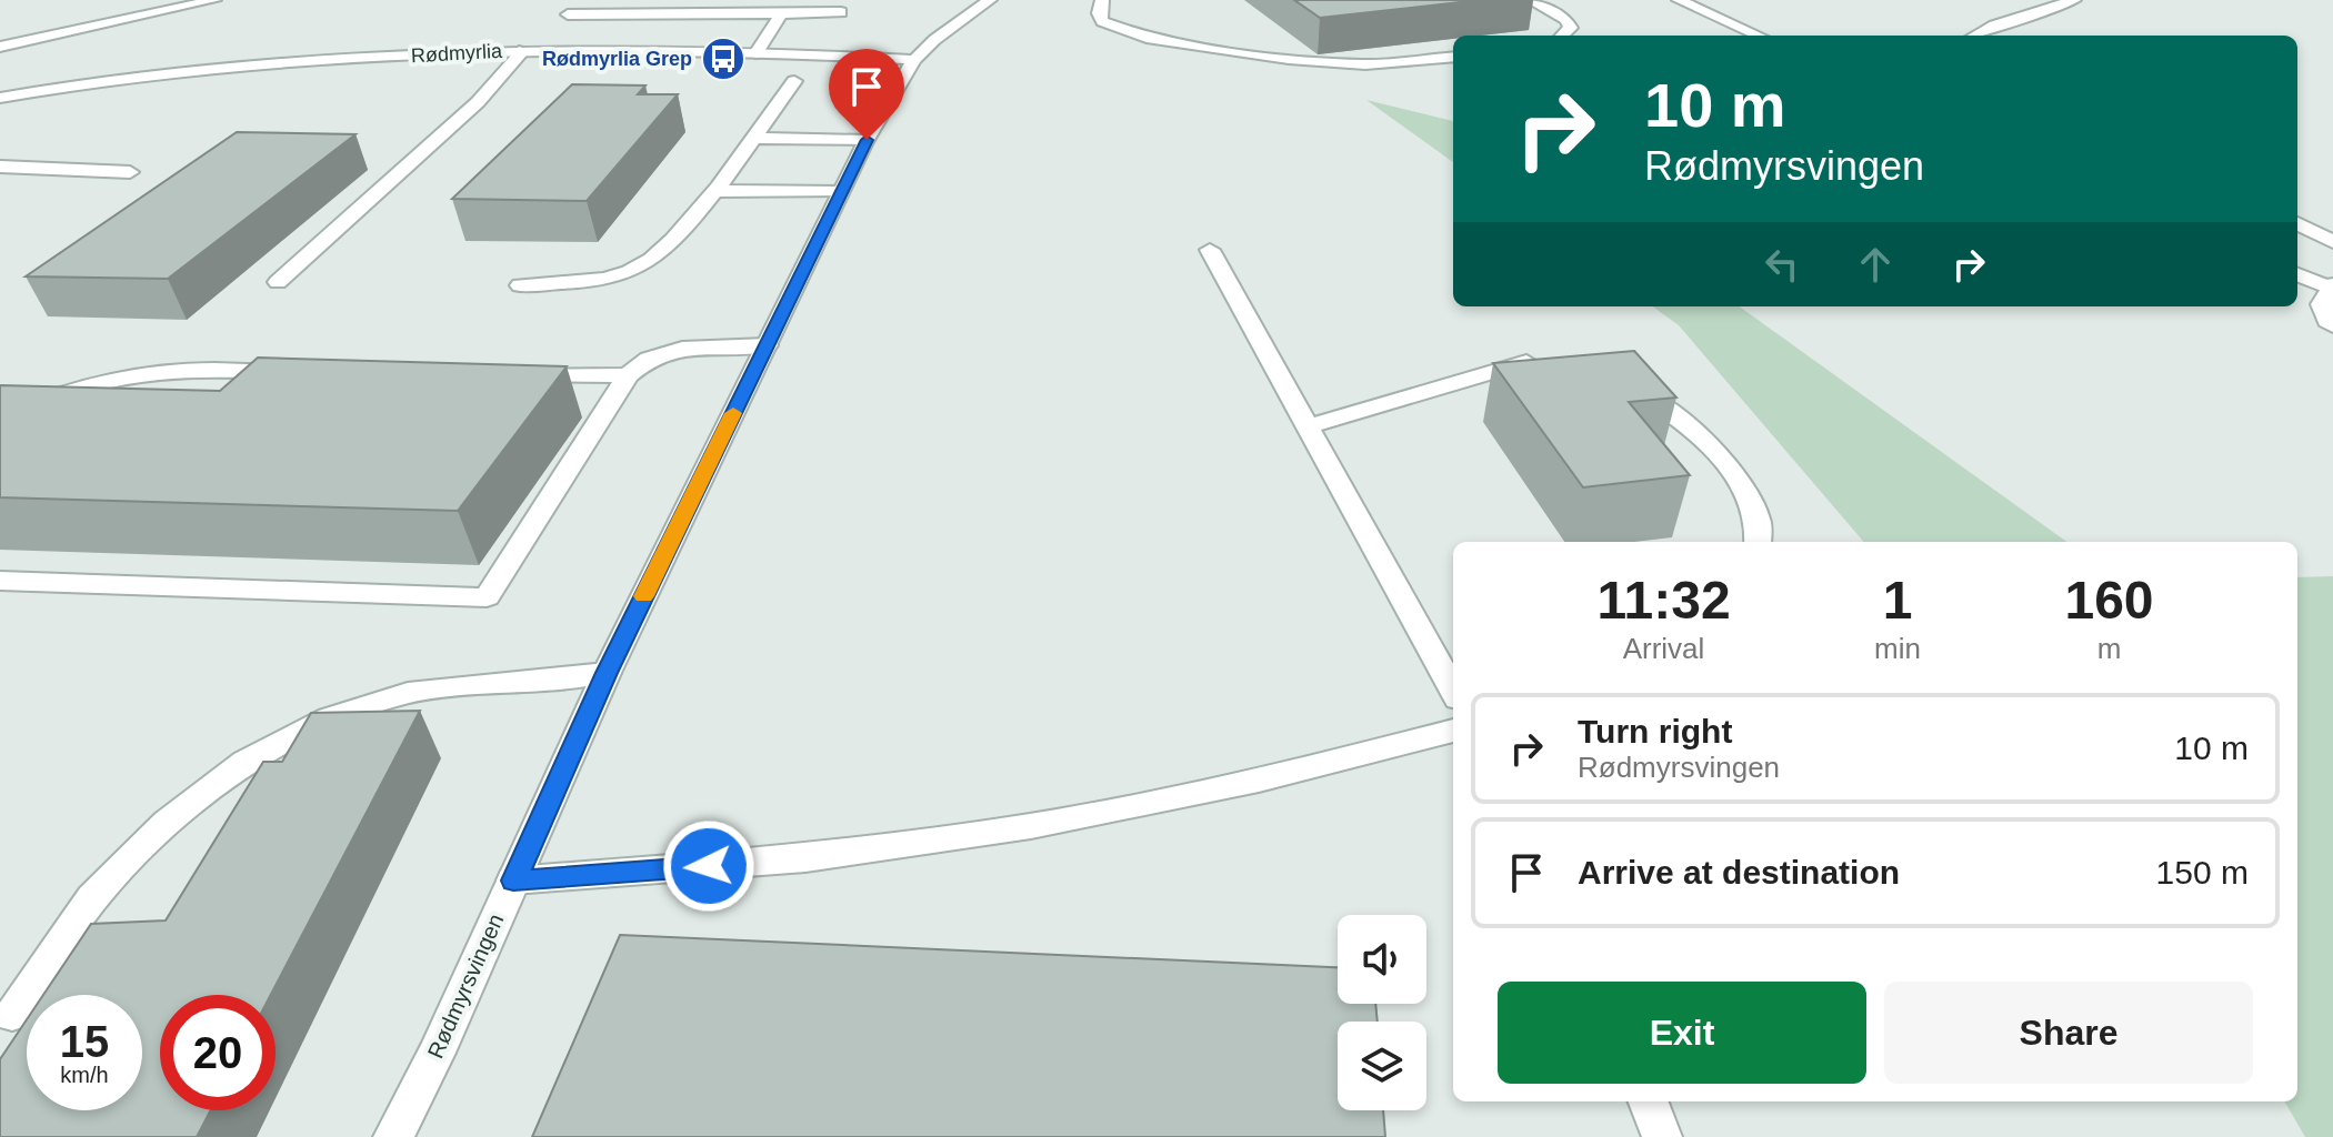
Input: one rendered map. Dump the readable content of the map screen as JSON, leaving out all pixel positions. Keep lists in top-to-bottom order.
{
  "streets": {
    "street": ["Rødmyrlia", "Rødmyrsvingen"]
  },
  "crossings": [
    ["Rødmyrlia", "Rødmyrsvingen"]
  ],
  "places": {
    "bus stop": ["Rødmyrlia Grep"]
  },
  "page": {
    "turn": ["10 m", "Rødmyrsvingen"],
    "eta": [
      "11:32",
      "Arrival",
      "1",
      "min",
      "160",
      "m"
    ],
    "list": [
      {
        "name": "Turn right",
        "note": "Rødmyrsvingen",
        "value": "10 m"
      },
      {
        "name": "Arrive at destination",
        "value": "150 m"
      }
    ],
    "buttons": ["Exit", "Share"],
    "speed": "15 km/h",
    "limit": "20"
  }
}
